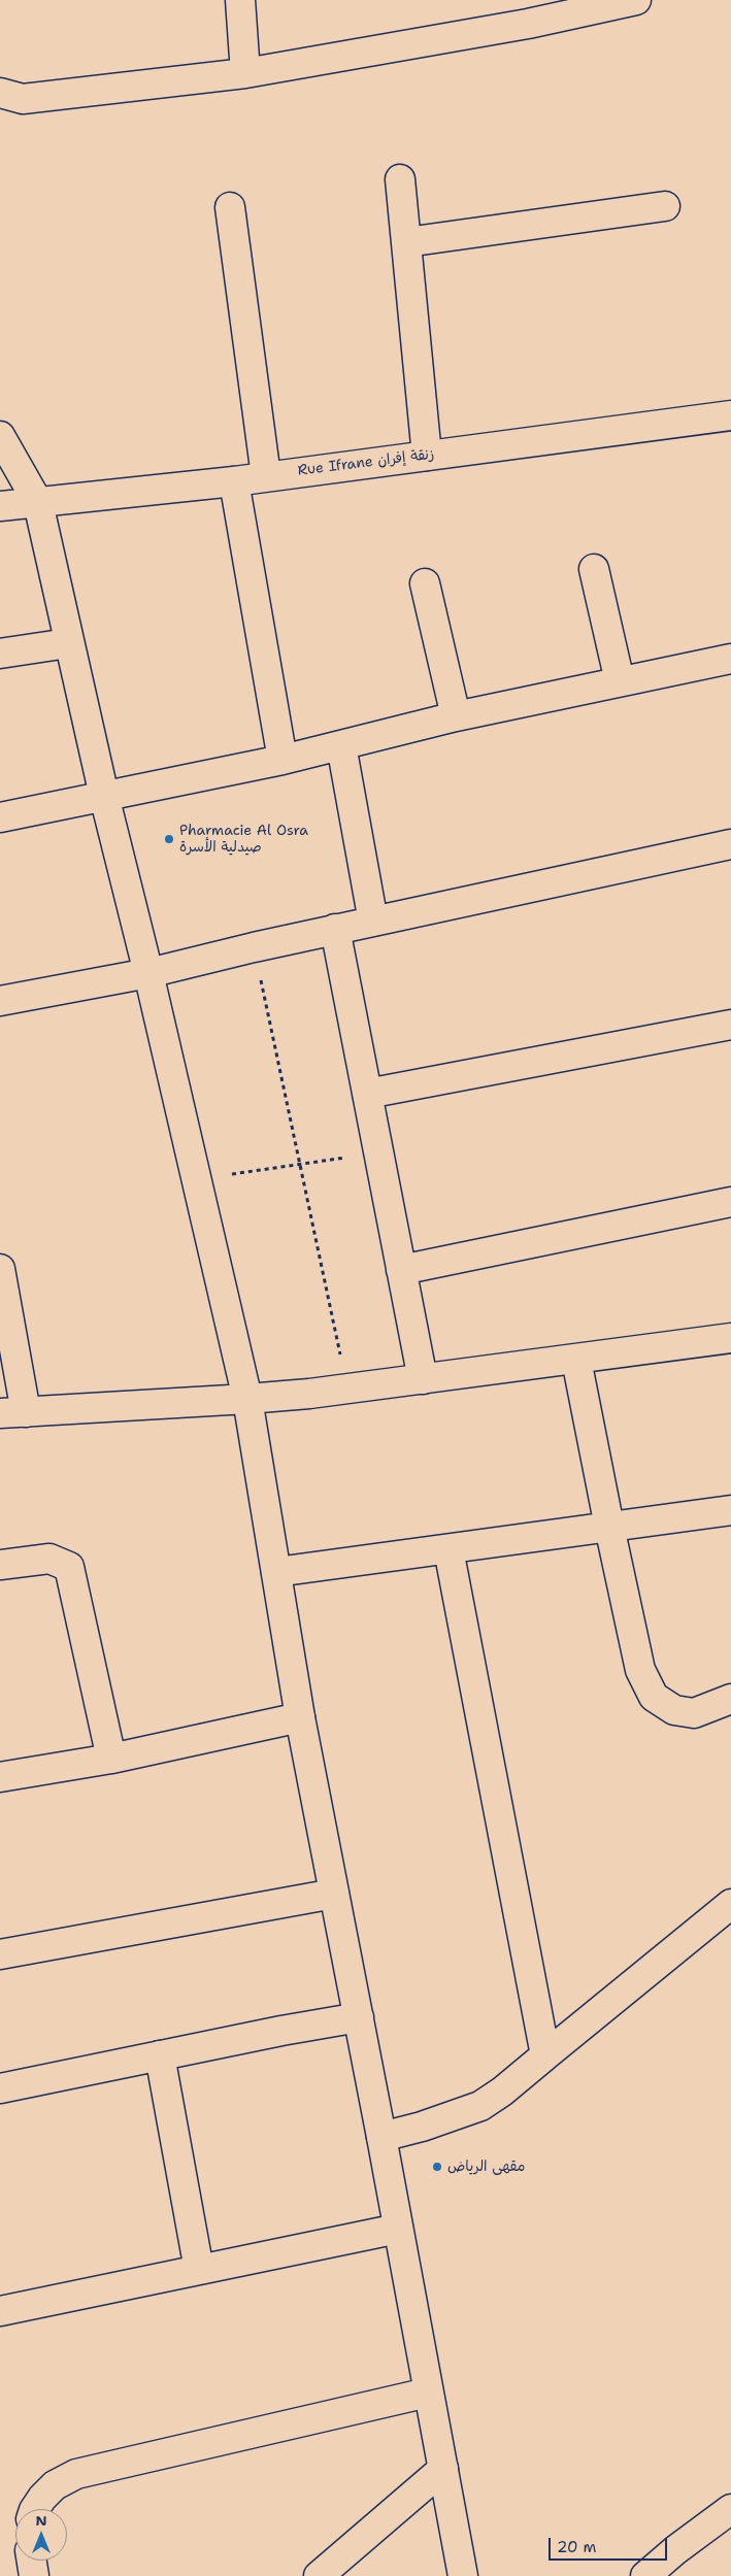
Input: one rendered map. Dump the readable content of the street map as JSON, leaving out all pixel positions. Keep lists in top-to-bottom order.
{
  "streets": {
    "street": ["Rue Ifrane زنقة إفران"]
  },
  "places": ["Pharmacie Al Osra صيدلية الأسرة", "مقهى الرياض"],
  "scale_bar": "20 m",
  "north": "top"
}
